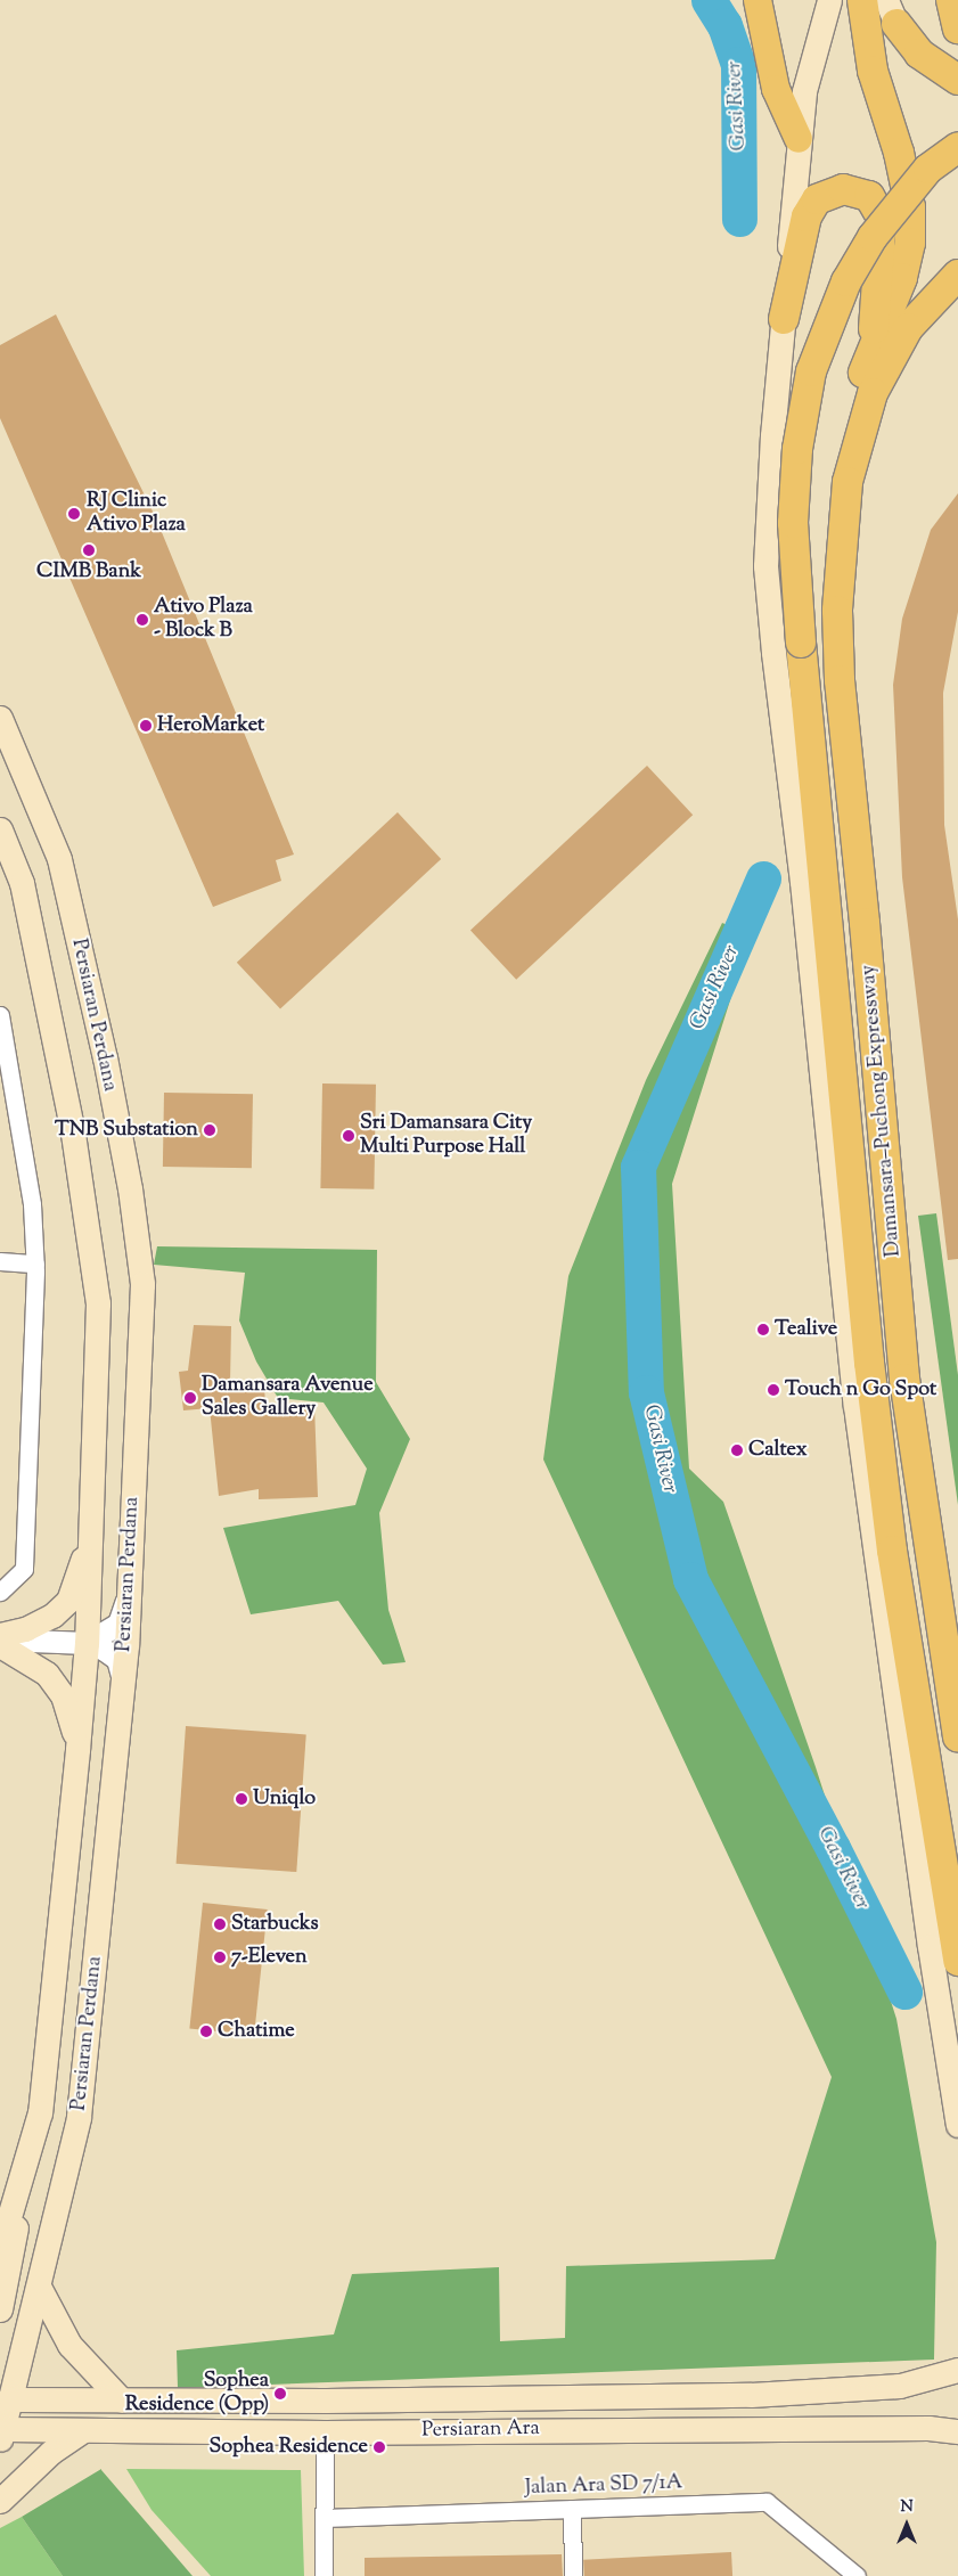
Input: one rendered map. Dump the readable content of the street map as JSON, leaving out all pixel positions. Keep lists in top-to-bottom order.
{
  "streets": {
    "highway": ["Damansara–Puchong Expressway"],
    "main road": ["Persiaran Perdana", "Persiaran Ara"],
    "street": ["Jalan Ara SD 7/1A"]
  },
  "crossings": [
    ["Persiaran Perdana", "Persiaran Ara"]
  ],
  "water": ["Gasi River"],
  "places": [
    "RJ Clinic Ativo Plaza",
    "CIMB Bank",
    "Ativo Plaza - Block B",
    "HeroMarket",
    "TNB Substation",
    "Sri Damansara City Multi Purpose Hall",
    "Tealive",
    "Touch n Go Spot",
    "Damansara Avenue Sales Gallery",
    "Caltex",
    "Uniqlo",
    "Starbucks",
    "7-Eleven",
    "Chatime",
    "Sophea Residence (Opp)",
    "Sophea Residence"
  ],
  "north": "top"
}
